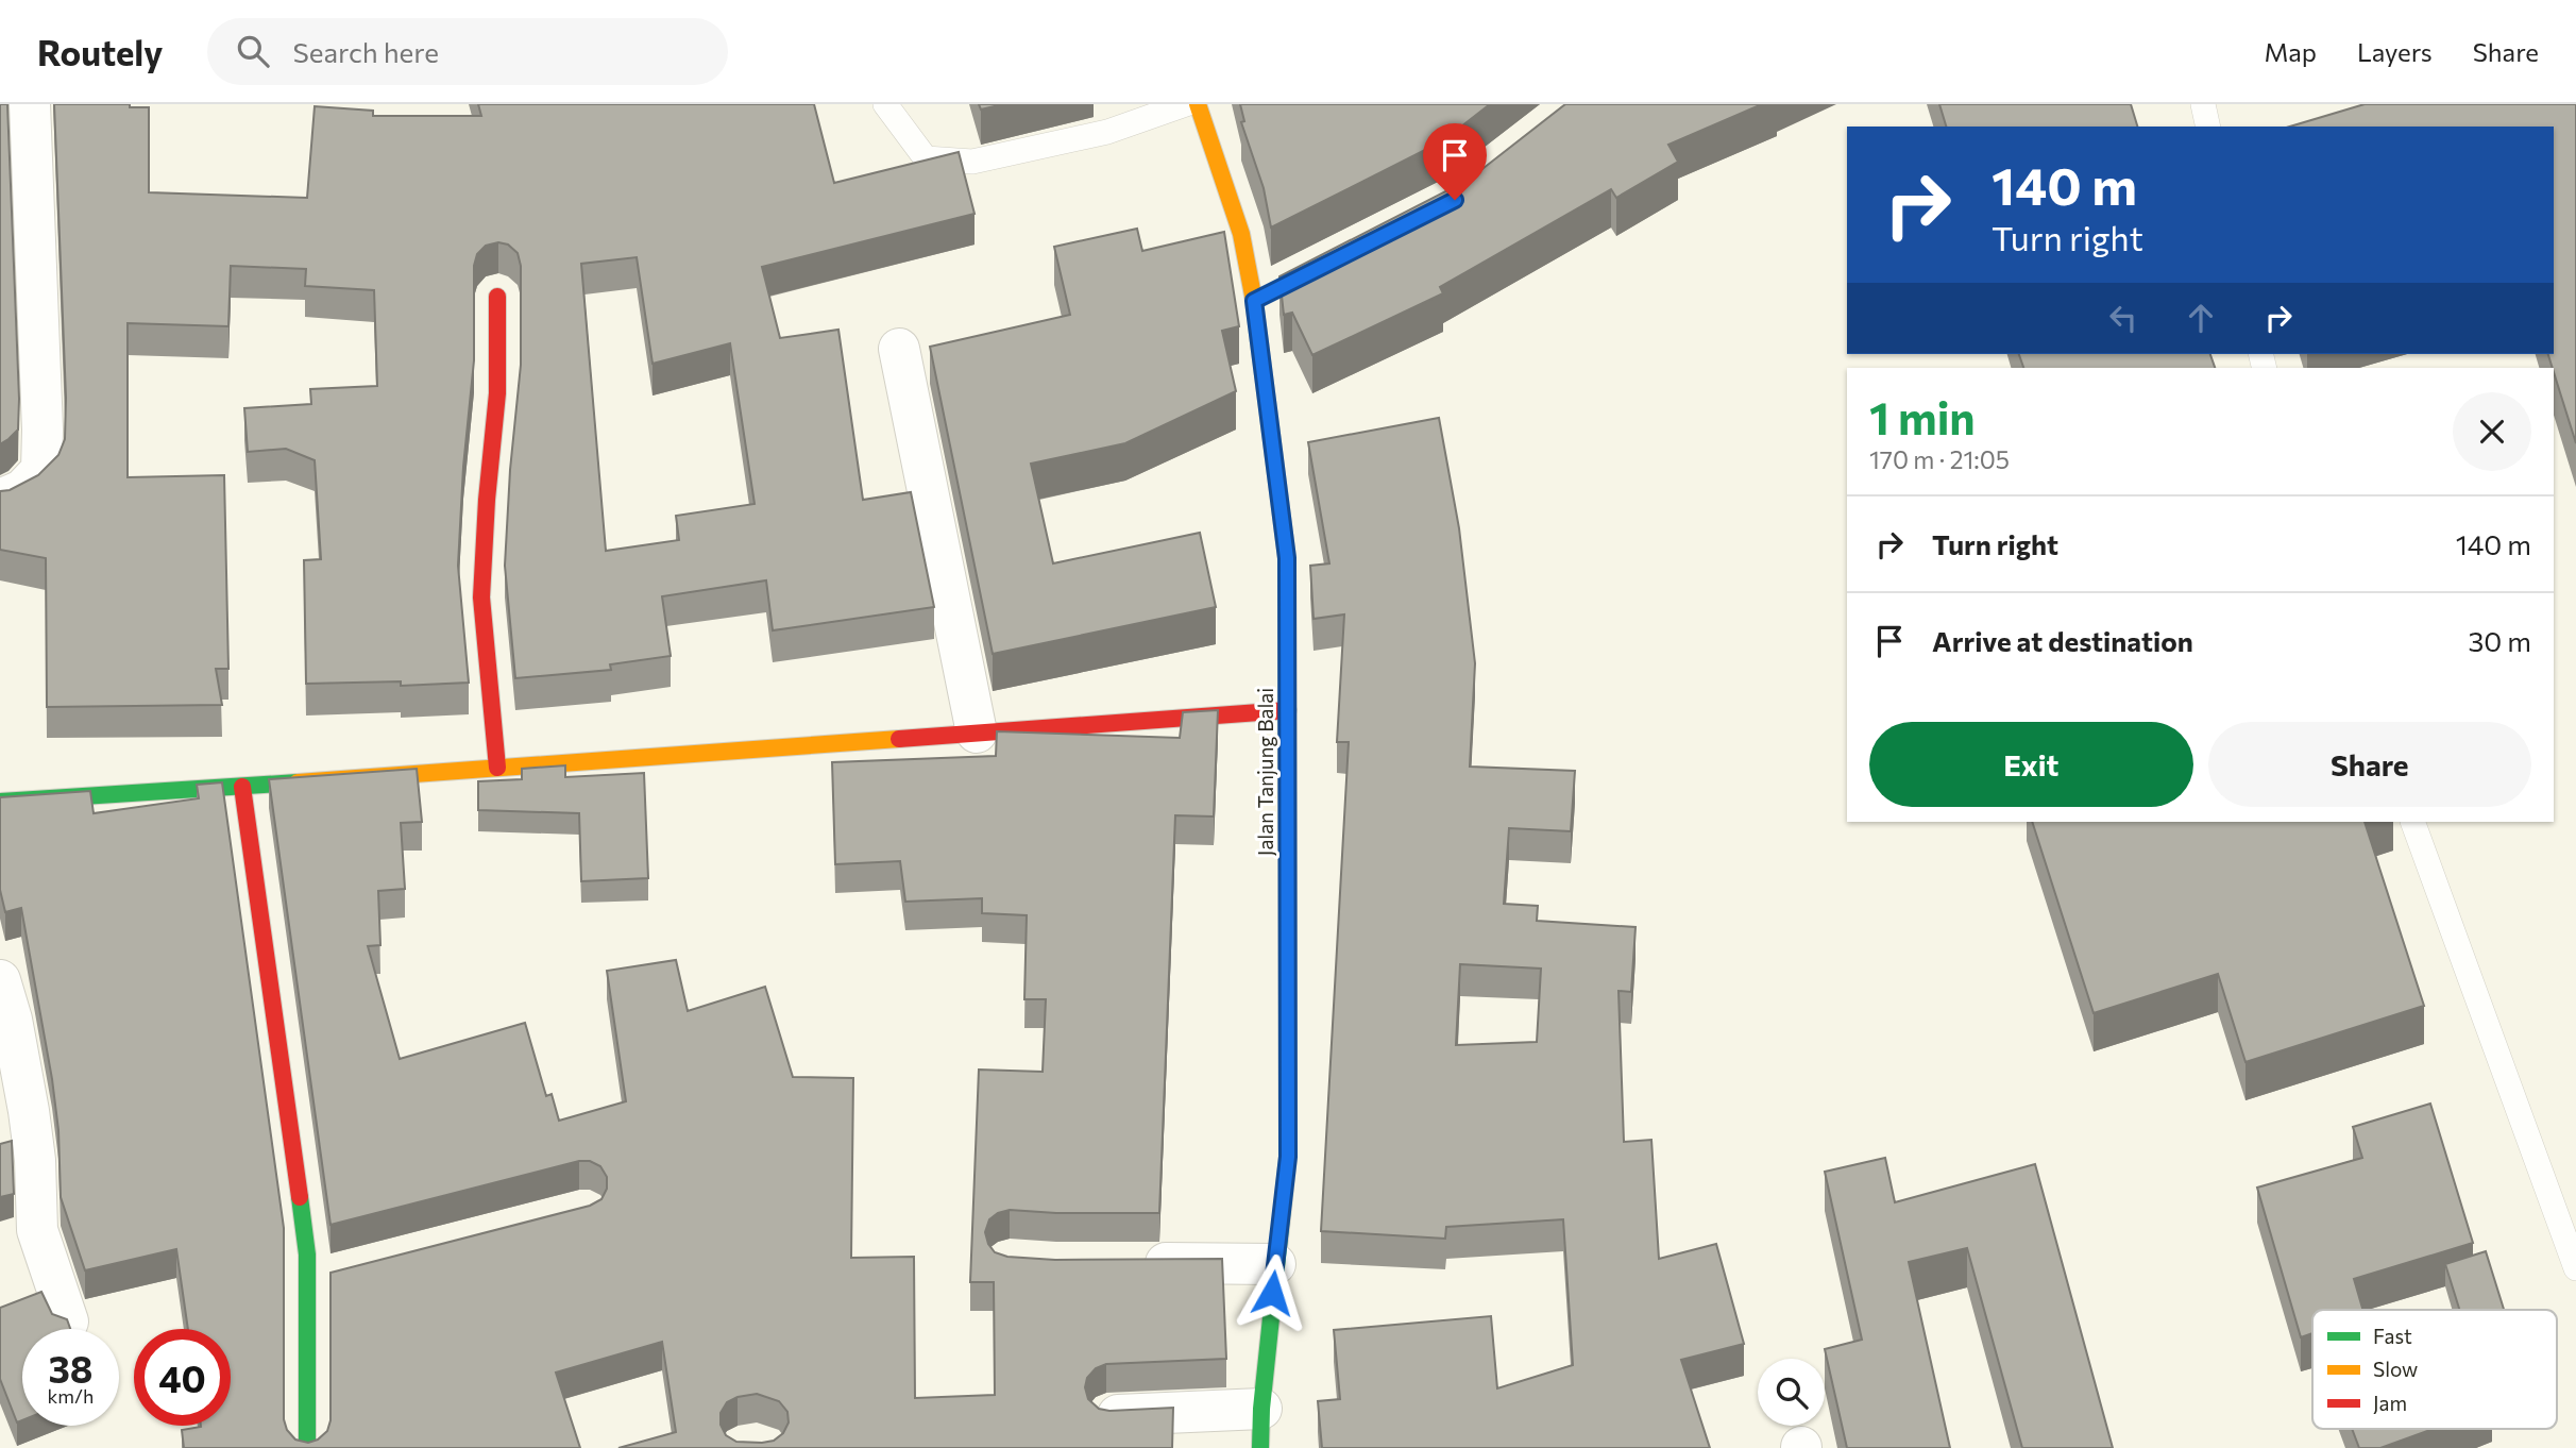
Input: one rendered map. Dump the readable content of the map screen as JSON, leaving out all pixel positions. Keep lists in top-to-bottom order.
{
  "streets": {
    "street": ["Jalan Tanjung Balai"]
  },
  "legend": ["Fast", "Slow", "Jam"],
  "page": {
    "header": "Routely",
    "search": "Search here",
    "nav": ["Map", "Layers", "Share"],
    "turn": ["140 m", "Turn right"],
    "heading": ["1 min", "170 m · 21:05"],
    "list": [
      {
        "name": "Turn right",
        "value": "140 m"
      },
      {
        "name": "Arrive at destination",
        "value": "30 m"
      }
    ],
    "buttons": ["Exit", "Share"],
    "speed": "38 km/h",
    "limit": "40"
  }
}
